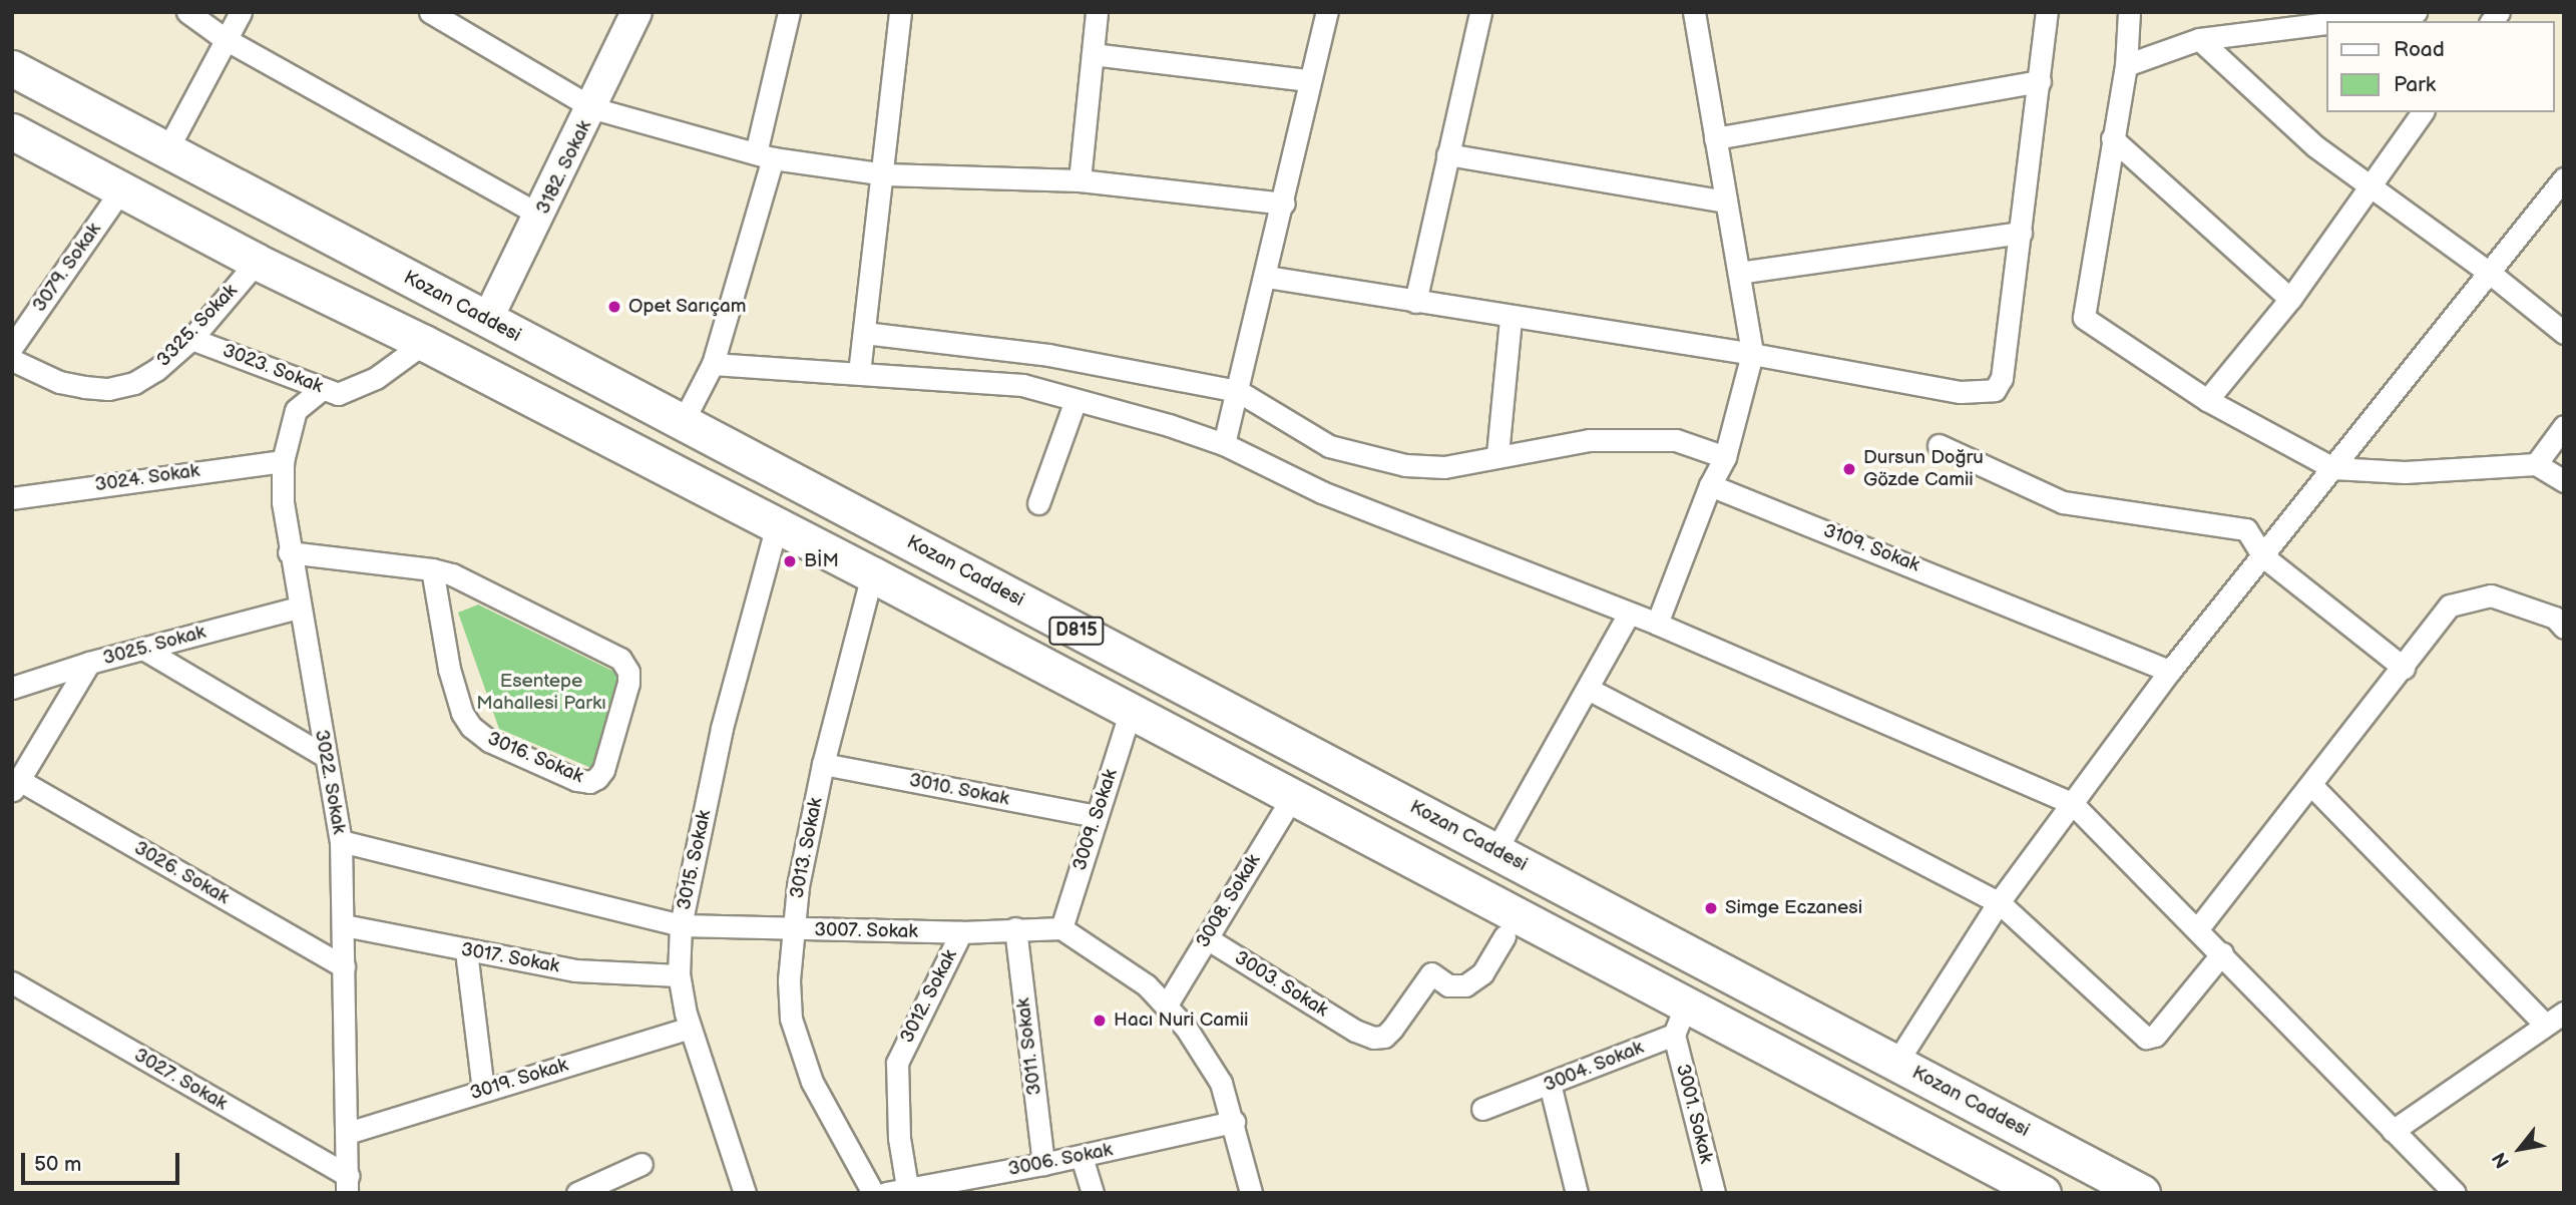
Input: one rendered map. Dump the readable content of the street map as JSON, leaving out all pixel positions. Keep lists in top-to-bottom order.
{
  "streets": {
    "highway": ["Kozan Caddesi", "D815"],
    "main road": ["3182. Sokak"],
    "street": [
      "3079. Sokak",
      "3325. Sokak",
      "3023. Sokak",
      "3024. Sokak",
      "3109. Sokak",
      "3025. Sokak",
      "3016. Sokak",
      "3022. Sokak",
      "3010. Sokak",
      "3009. Sokak",
      "3013. Sokak",
      "3015. Sokak",
      "3026. Sokak",
      "3008. Sokak",
      "3007. Sokak",
      "3017. Sokak",
      "3003. Sokak",
      "3012. Sokak",
      "3011. Sokak",
      "3004. Sokak",
      "3027. Sokak",
      "3019. Sokak",
      "3001. Sokak",
      "3006. Sokak"
    ]
  },
  "crossings": [
    ["3182. Sokak", "Kozan Caddesi"],
    ["3079. Sokak", "D815"],
    ["3325. Sokak", "3023. Sokak"],
    ["3325. Sokak", "D815"],
    ["3023. Sokak", "D815"],
    ["3023. Sokak", "3022. Sokak"],
    ["3024. Sokak", "3022. Sokak"],
    ["D815", "3009. Sokak"],
    ["D815", "3013. Sokak"],
    ["D815", "3015. Sokak"],
    ["D815", "3008. Sokak"],
    ["D815", "3004. Sokak"],
    ["D815", "3001. Sokak"],
    ["3025. Sokak", "3022. Sokak"],
    ["3016. Sokak", "3022. Sokak"],
    ["3022. Sokak", "3026. Sokak"],
    ["3022. Sokak", "3007. Sokak"],
    ["3022. Sokak", "3017. Sokak"],
    ["3022. Sokak", "3027. Sokak"],
    ["3022. Sokak", "3019. Sokak"],
    ["3010. Sokak", "3009. Sokak"],
    ["3010. Sokak", "3013. Sokak"],
    ["3009. Sokak", "3007. Sokak"],
    ["3013. Sokak", "3007. Sokak"],
    ["3015. Sokak", "3007. Sokak"],
    ["3015. Sokak", "3017. Sokak"],
    ["3015. Sokak", "3019. Sokak"],
    ["3008. Sokak", "3003. Sokak"],
    ["3007. Sokak", "3012. Sokak"],
    ["3007. Sokak", "3011. Sokak"],
    ["3012. Sokak", "3006. Sokak"],
    ["3011. Sokak", "3006. Sokak"],
    ["3004. Sokak", "3001. Sokak"]
  ],
  "parks": ["Esentepe Mahallesi Parkı"],
  "places": [
    "Opet Sarıçam",
    "Dursun Doğru Gözde Camii",
    "BİM",
    "Simge Eczanesi",
    "Hacı Nuri Camii"
  ],
  "legend": ["Road", "Park"],
  "scale_bar": "50 m",
  "north": "bottom left"
}
